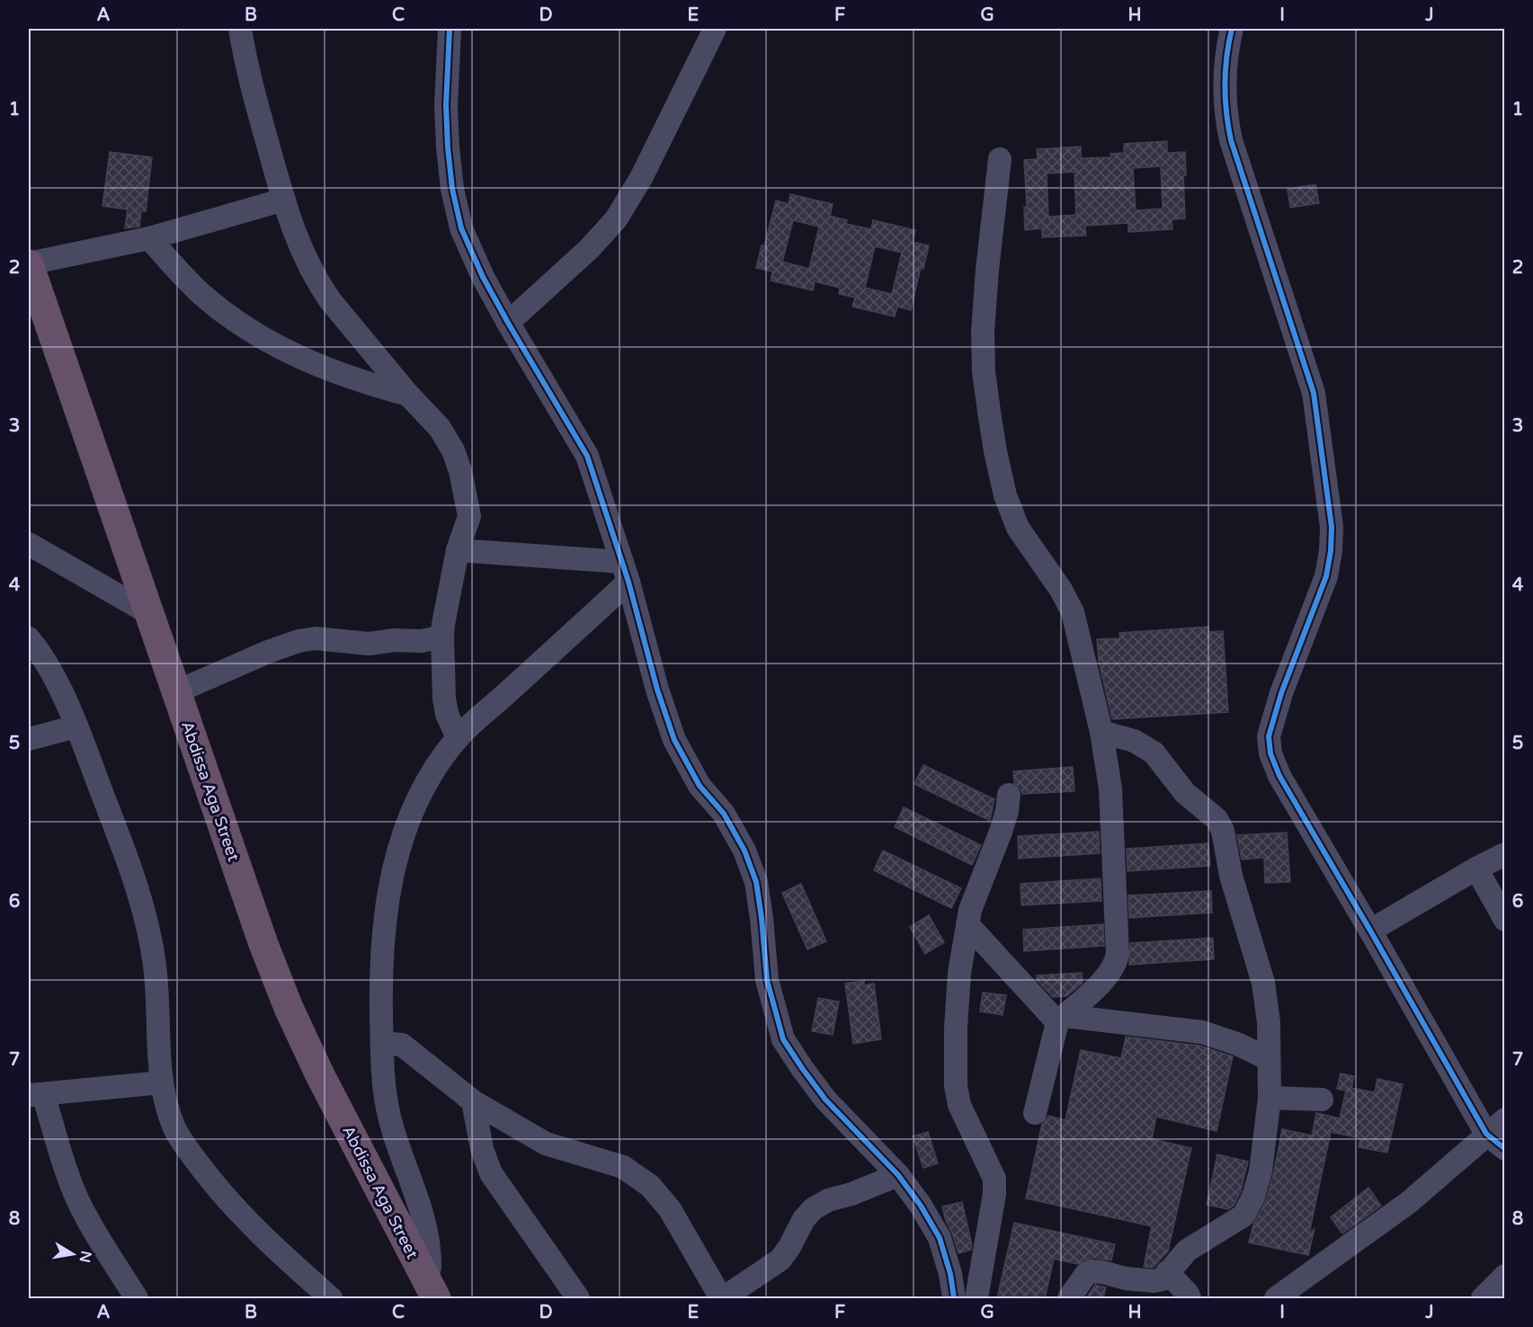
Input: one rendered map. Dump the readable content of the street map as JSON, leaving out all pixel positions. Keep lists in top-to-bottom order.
{
  "streets": {
    "highway": ["Abdissa Aga Street"]
  },
  "north": "right",
  "grid": {
    "columns": [
      "A",
      "B",
      "C",
      "D",
      "E",
      "F",
      "G",
      "H",
      "I",
      "J"
    ],
    "rows": [
      "1",
      "2",
      "3",
      "4",
      "5",
      "6",
      "7",
      "8"
    ]
  }
}
